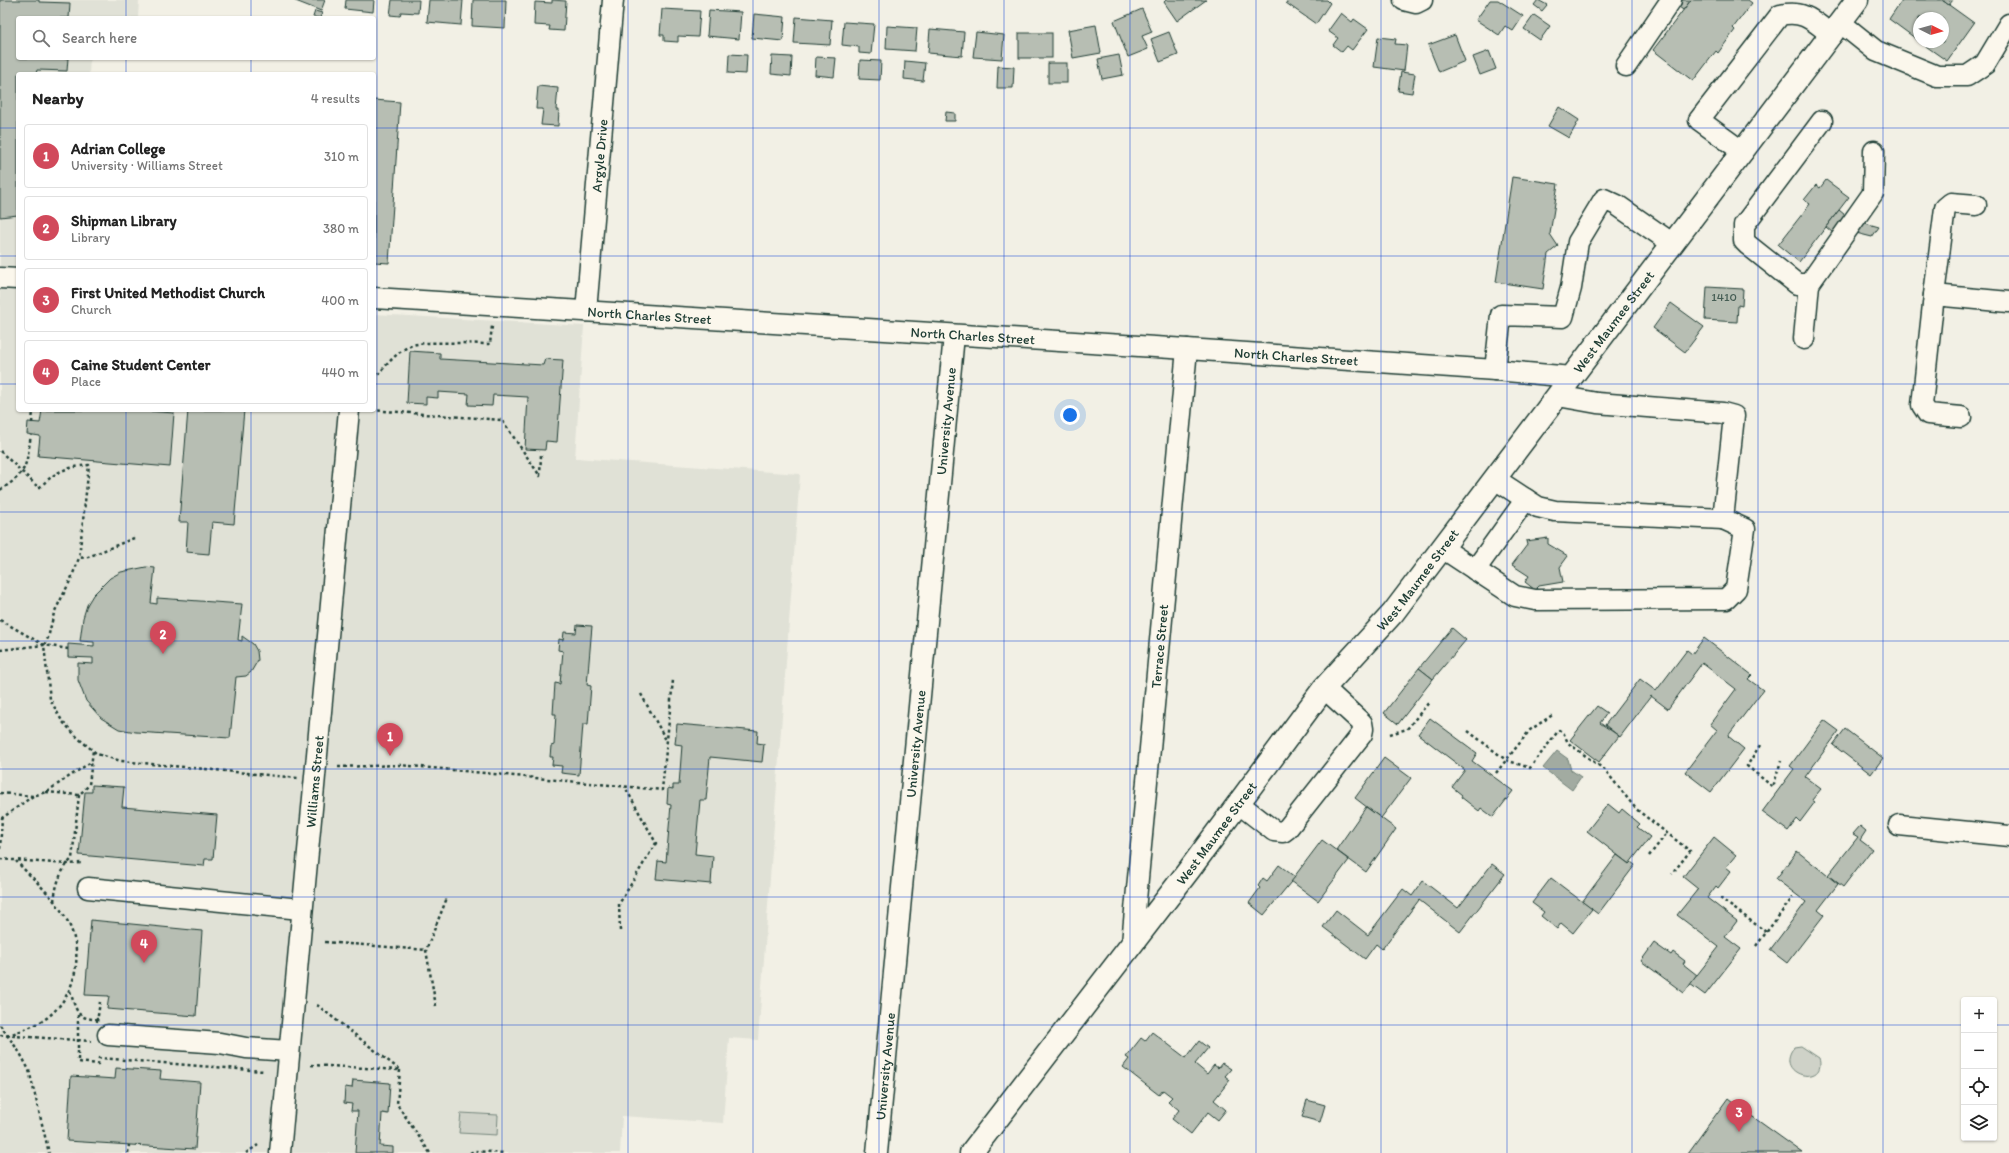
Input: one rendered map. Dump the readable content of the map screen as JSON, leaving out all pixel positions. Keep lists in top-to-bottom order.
{
  "streets": {
    "main road": ["West Maumee Street"],
    "street": [
      "Argyle Drive",
      "North Charles Street",
      "University Avenue",
      "Terrace Street",
      "Williams Street"
    ]
  },
  "crossings": [
    ["Argyle Drive", "North Charles Street"],
    ["North Charles Street", "West Maumee Street"],
    ["North Charles Street", "University Avenue"],
    ["North Charles Street", "Terrace Street"],
    ["West Maumee Street", "Terrace Street"]
  ],
  "house_numbers": ["1410"],
  "north": "right",
  "page": {
    "search": "Search here",
    "heading": ["Nearby", "4 results"],
    "list": [
      {
        "mark": "1",
        "name": "Adrian College",
        "note": "University · Williams Street",
        "value": "310 m"
      },
      {
        "mark": "2",
        "name": "Shipman Library",
        "note": "Library",
        "value": "380 m"
      },
      {
        "mark": "3",
        "name": "First United Methodist Church",
        "note": "Church",
        "value": "400 m"
      },
      {
        "mark": "4",
        "name": "Caine Student Center",
        "note": "Place",
        "value": "440 m"
      }
    ],
    "pins": [
      "2",
      "1",
      "4",
      "3"
    ],
    "map_buttons": ["+", "−"]
  }
}
